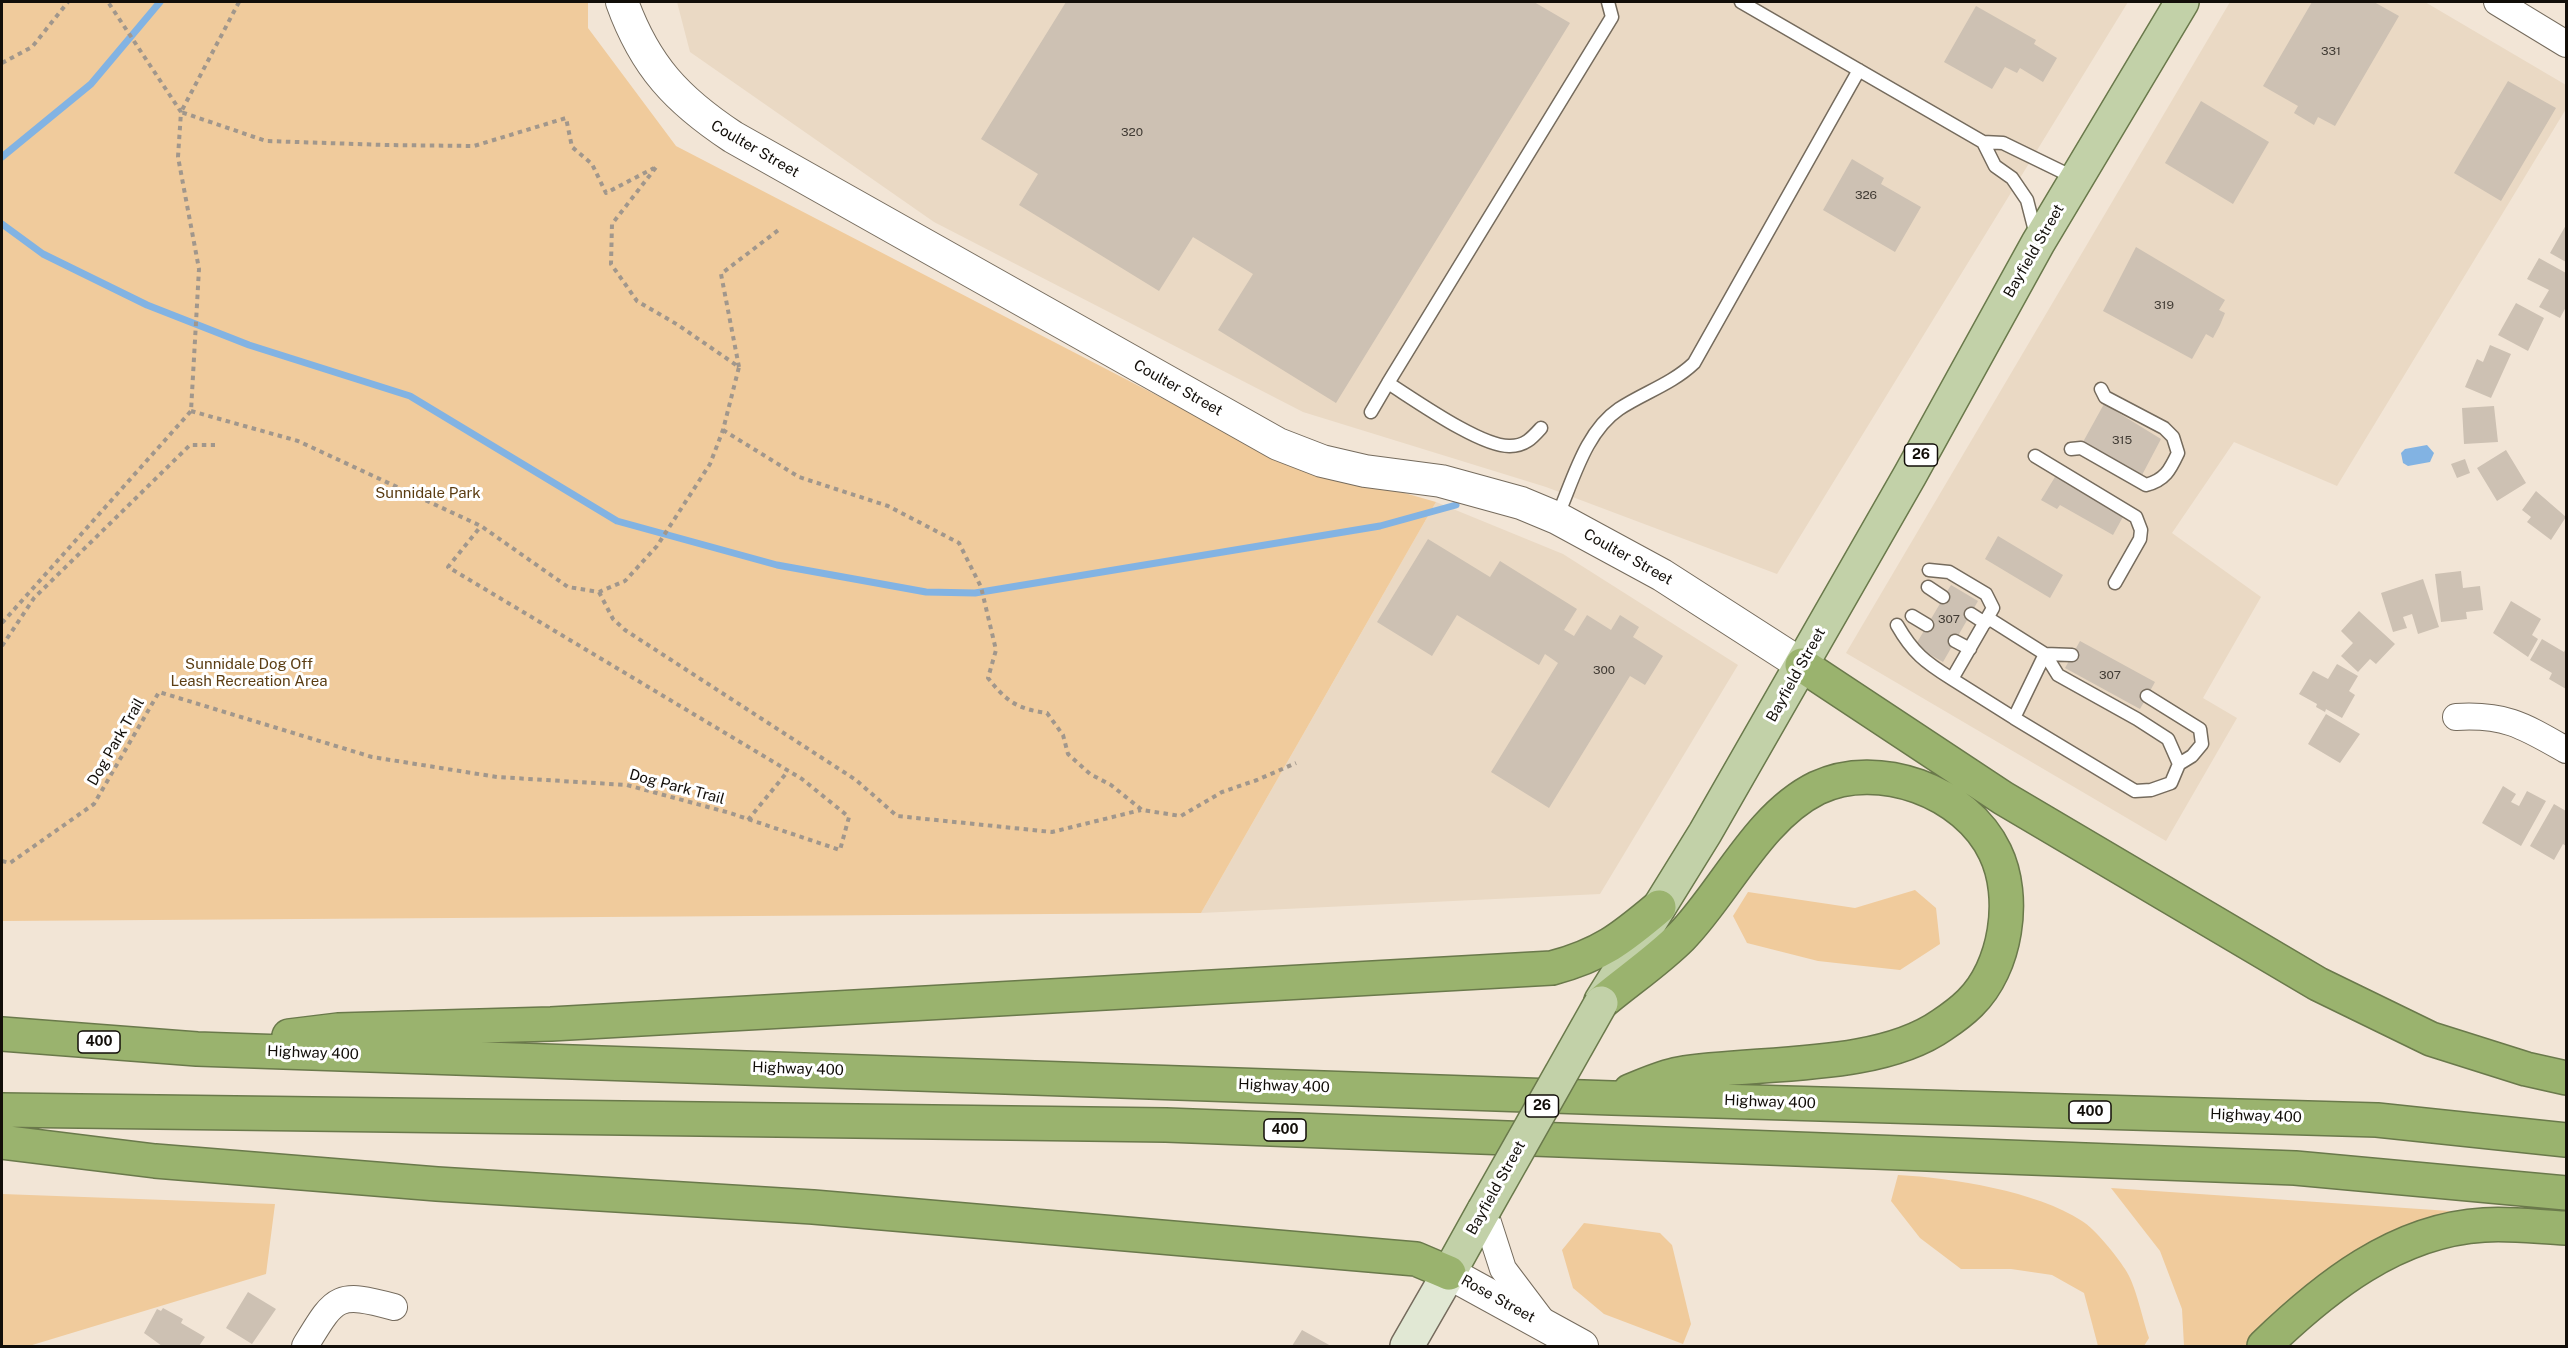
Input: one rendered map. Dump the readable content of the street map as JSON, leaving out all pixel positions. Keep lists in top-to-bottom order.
{
  "streets": {
    "highway": ["400", "Highway 400"],
    "main road": ["Bayfield Street", "26"],
    "street": ["Coulter Street", "Rose Street"],
    "path": ["Dog Park Trail"]
  },
  "crossings": [
    ["Coulter Street", "Bayfield Street"],
    ["Bayfield Street", "Rose Street"]
  ],
  "parks": ["Sunnidale Park", "Sunnidale Dog Off Leash Recreation Area"],
  "house_numbers": [
    "331",
    "320",
    "326",
    "319",
    "315",
    "307",
    "300",
    "307"
  ]
}
